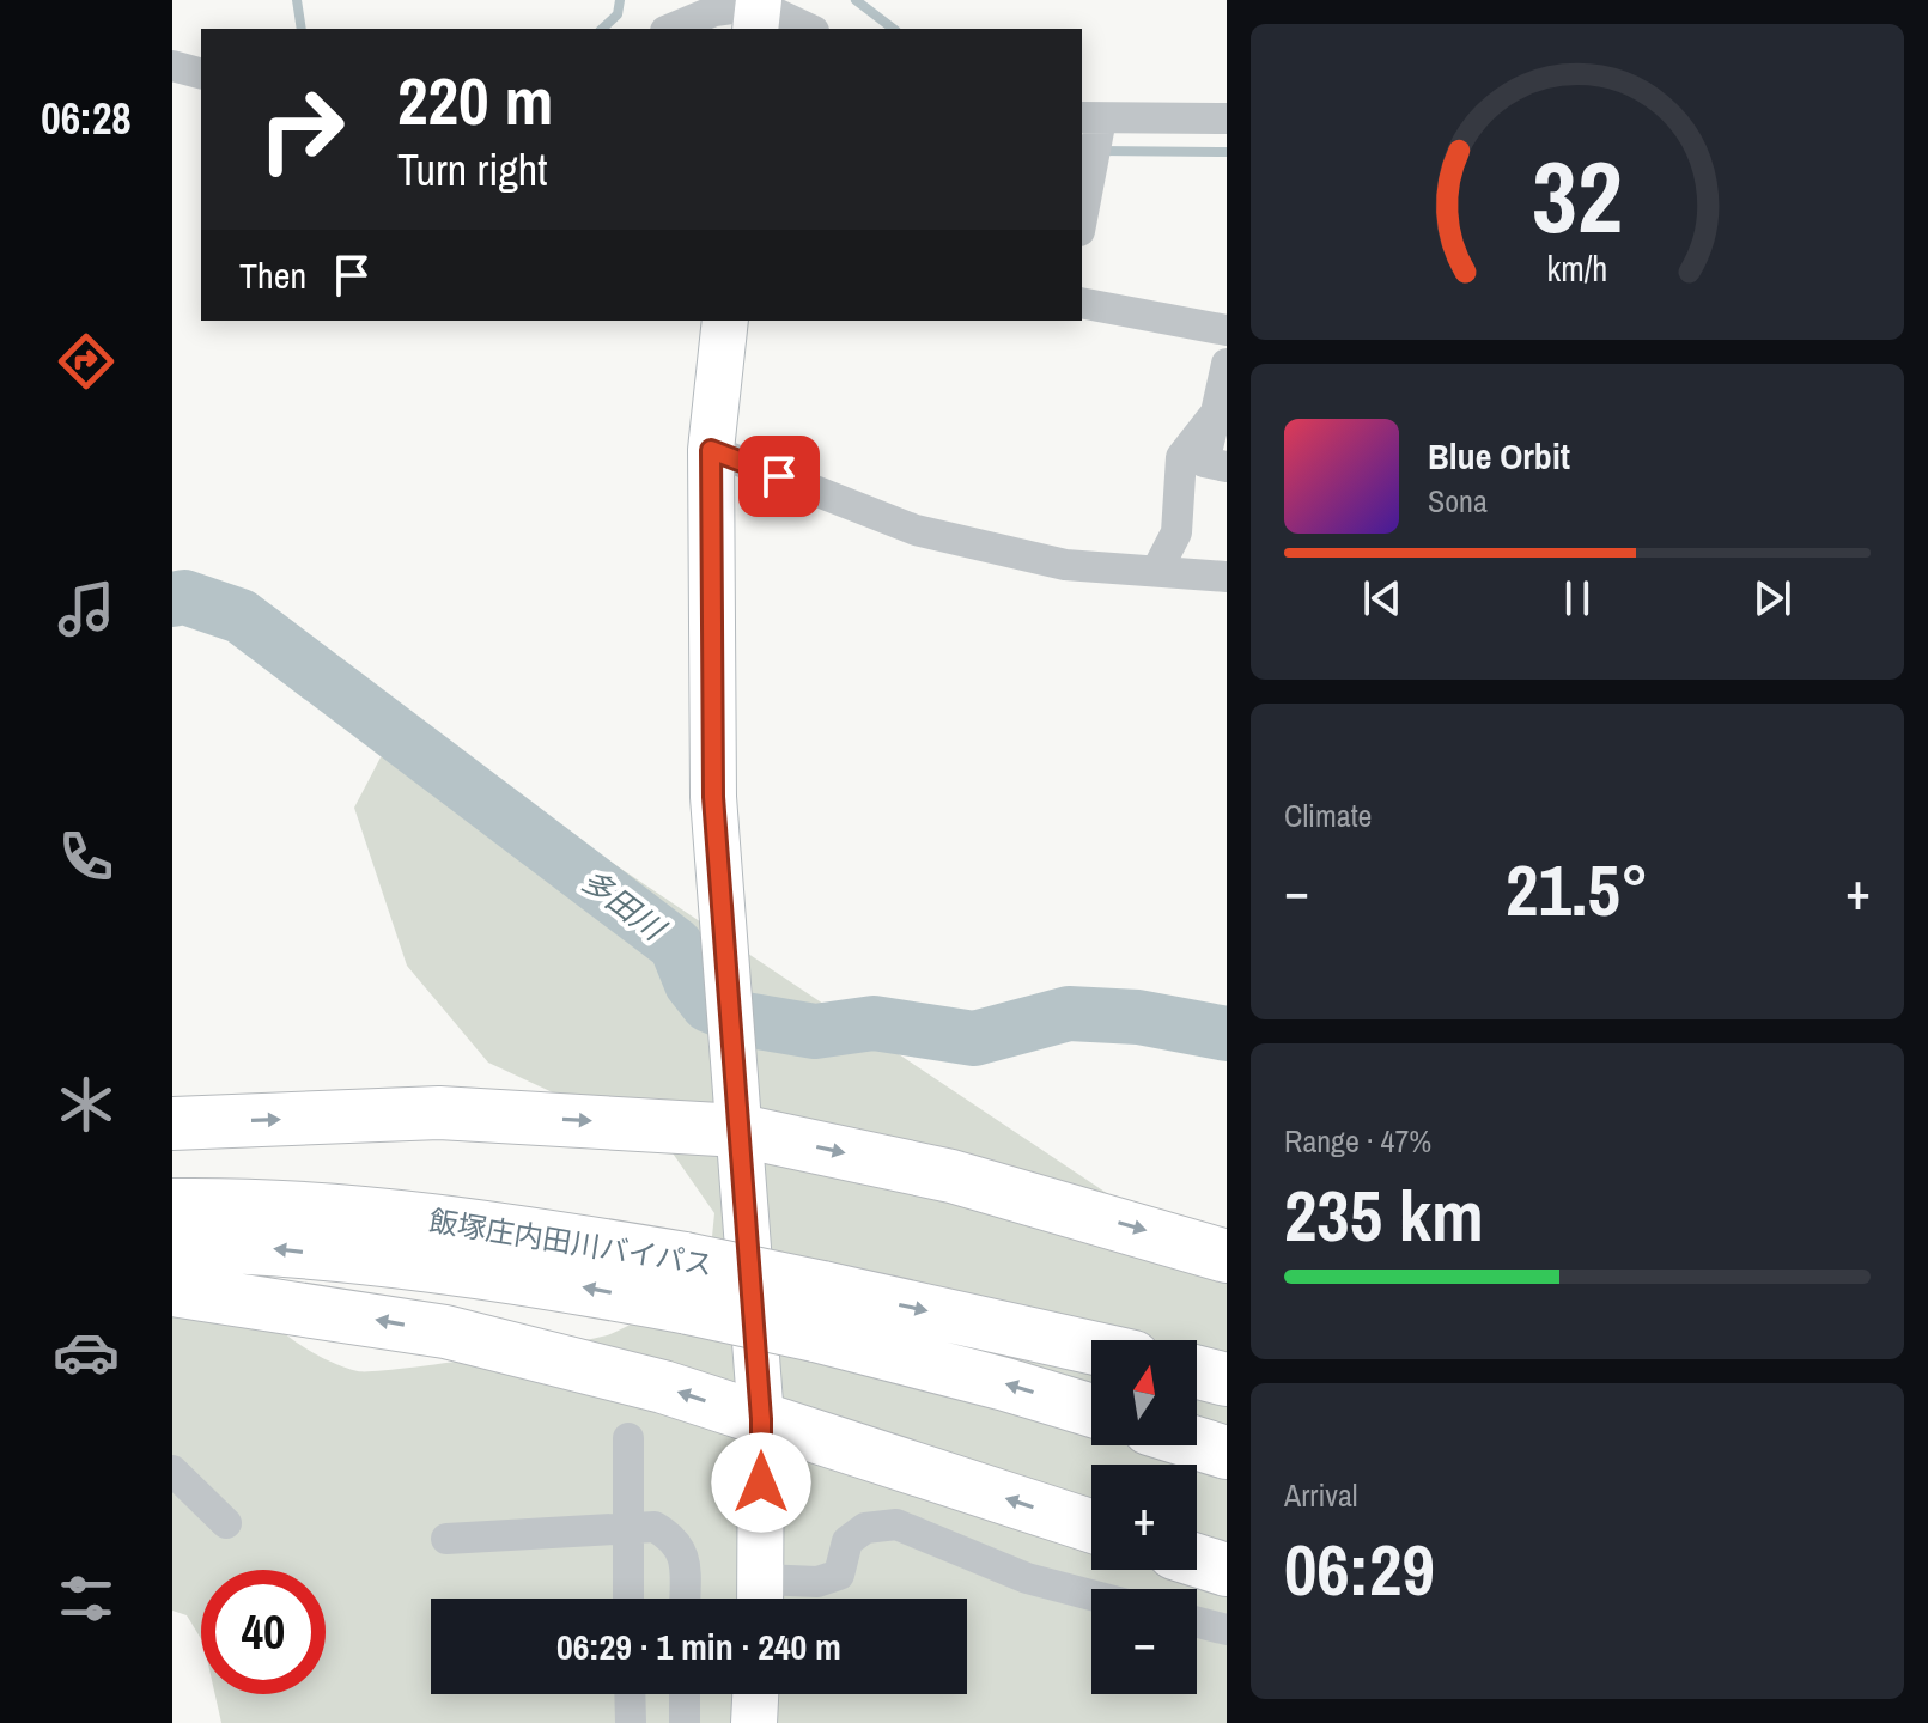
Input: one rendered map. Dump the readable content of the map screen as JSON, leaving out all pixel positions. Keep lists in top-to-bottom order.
{
  "streets": {
    "highway": ["飯塚庄内田川バイパス"]
  },
  "water": ["多田川"],
  "north": "top",
  "page": {
    "tabs": "06:28",
    "turn": ["220 m", "Turn right"],
    "then": "Then",
    "song": ["Blue Orbit", "Sona"],
    "tile": [
      "Climate",
      ["Range · 47%", "235 km"],
      ["Arrival", "06:29"]
    ],
    "heat": ["−", "21.5°", "+"],
    "map_buttons": ["+", "−"],
    "limit": "40",
    "trip": "06:29 · 1 min · 240 m",
    "gauge": ["32", "km/h"]
  }
}
